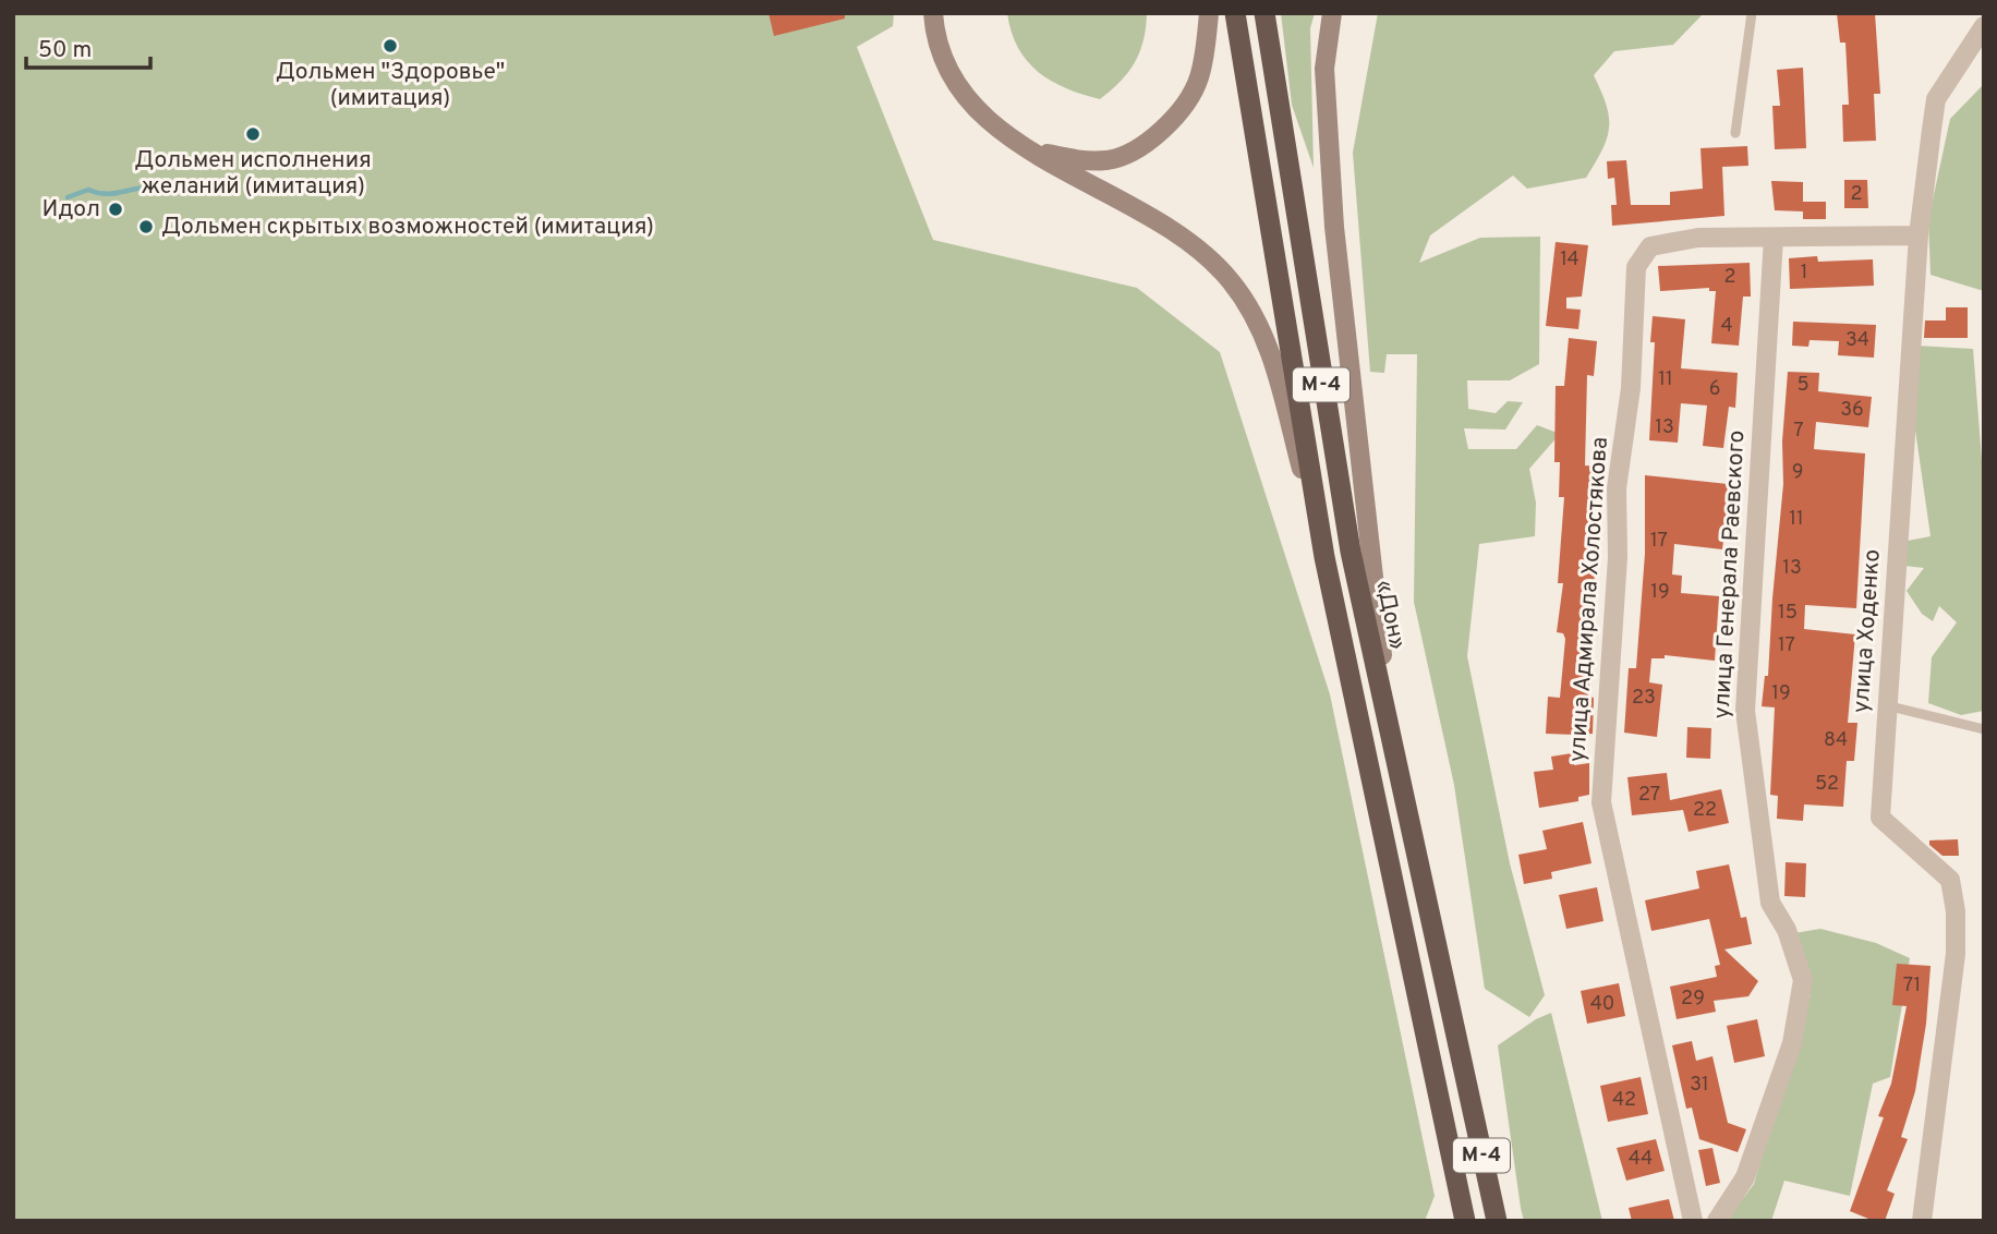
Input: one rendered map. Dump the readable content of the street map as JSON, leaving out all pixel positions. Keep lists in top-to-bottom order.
{
  "streets": {
    "highway": ["М-4", "«Дон»"],
    "street": ["улица Генерала Раевского", "улица Адмирала Холостякова", "улица Ходенко"]
  },
  "crossings": [
    ["улица Генерала Раевского", "улица Адмирала Холостякова"],
    ["улица Адмирала Холостякова", "улица Ходенко"]
  ],
  "places": [
    "Дольмен \"Здоровье\" (имитация)",
    "Дольмен исполнения желаний (имитация)",
    "Идол",
    "Дольмен скрытых возможностей (имитация)"
  ],
  "house_numbers": [
    "2",
    "14",
    "1",
    "2",
    "4",
    "34",
    "11",
    "5",
    "6",
    "36",
    "13",
    "7",
    "9",
    "11",
    "17",
    "13",
    "19",
    "15",
    "17",
    "19",
    "23",
    "84",
    "52",
    "27",
    "22",
    "71",
    "29",
    "40",
    "31",
    "42",
    "44"
  ],
  "scale_bar": "50 m"
}
